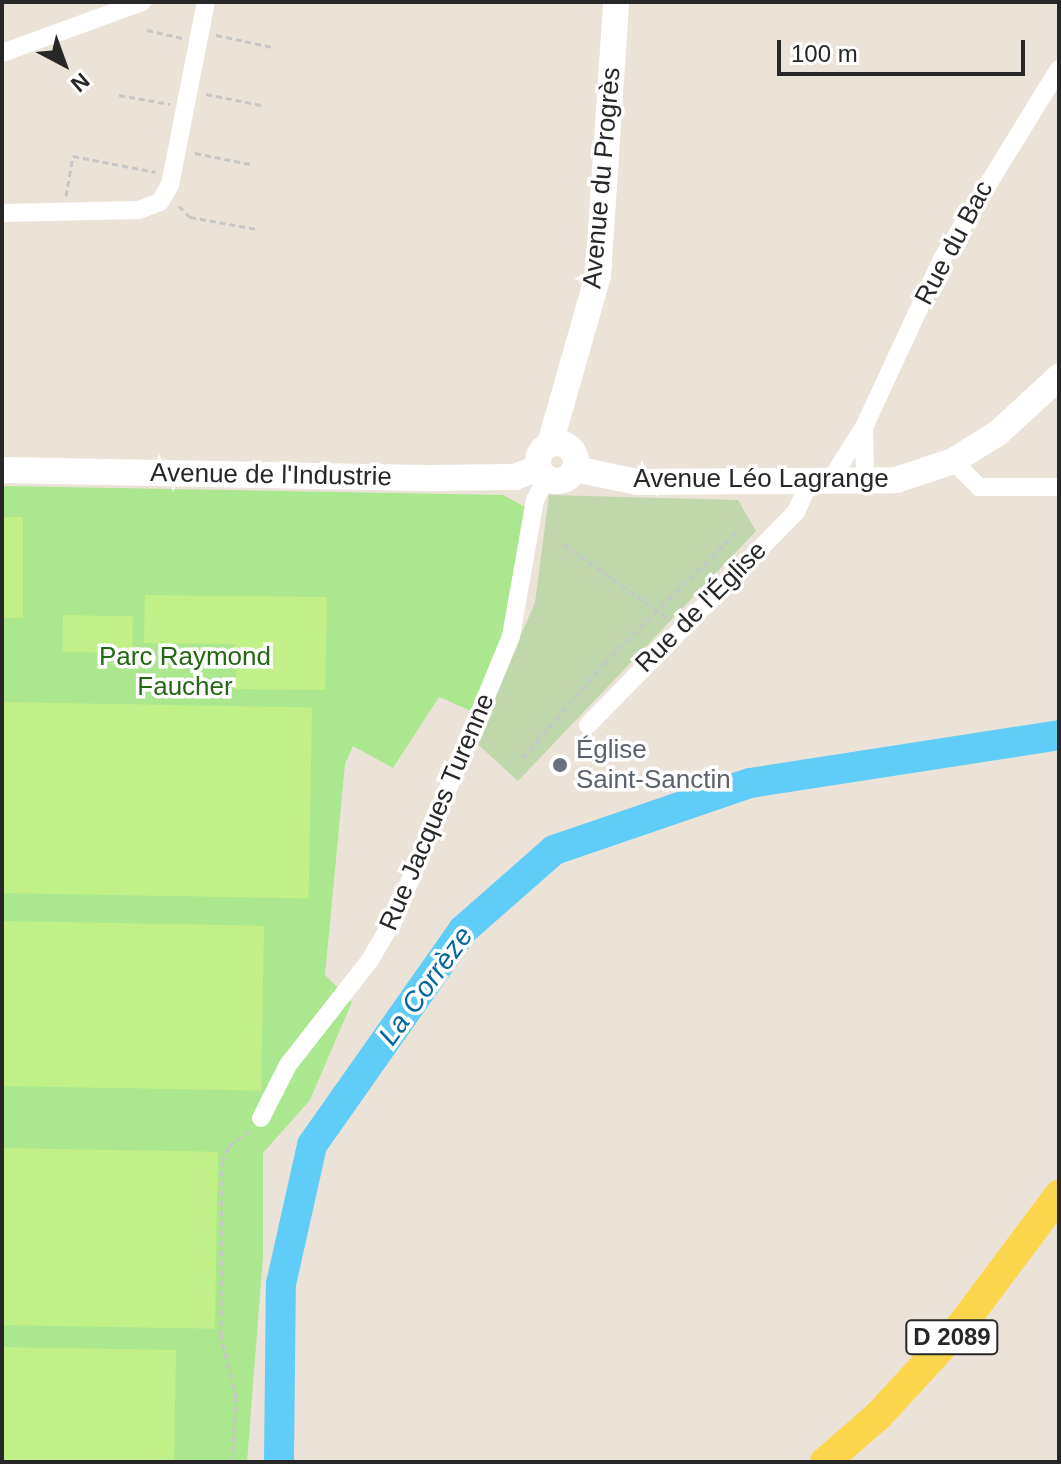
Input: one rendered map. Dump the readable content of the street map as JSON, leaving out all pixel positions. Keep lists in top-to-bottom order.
{
  "streets": {
    "main road": [
      "Avenue du Progrès",
      "Avenue de l'Industrie",
      "Avenue Léo Lagrange",
      "D 2089"
    ],
    "street": ["Rue du Bac", "Rue de l'Église", "Rue Jacques Turenne"]
  },
  "crossings": [
    ["Avenue du Progrès", "Avenue de l'Industrie"],
    ["Avenue du Progrès", "Rue Jacques Turenne"],
    ["Rue du Bac", "Avenue Léo Lagrange"],
    ["Rue du Bac", "Rue de l'Église"],
    ["Avenue de l'Industrie", "Avenue Léo Lagrange"],
    ["Avenue de l'Industrie", "Rue Jacques Turenne"],
    ["Avenue Léo Lagrange", "Rue de l'Église"]
  ],
  "water": ["La Corrèze"],
  "parks": ["Parc Raymond Faucher"],
  "places": ["Église Saint-Sanctin"],
  "scale_bar": "100 m",
  "north": "bottom right"
}
